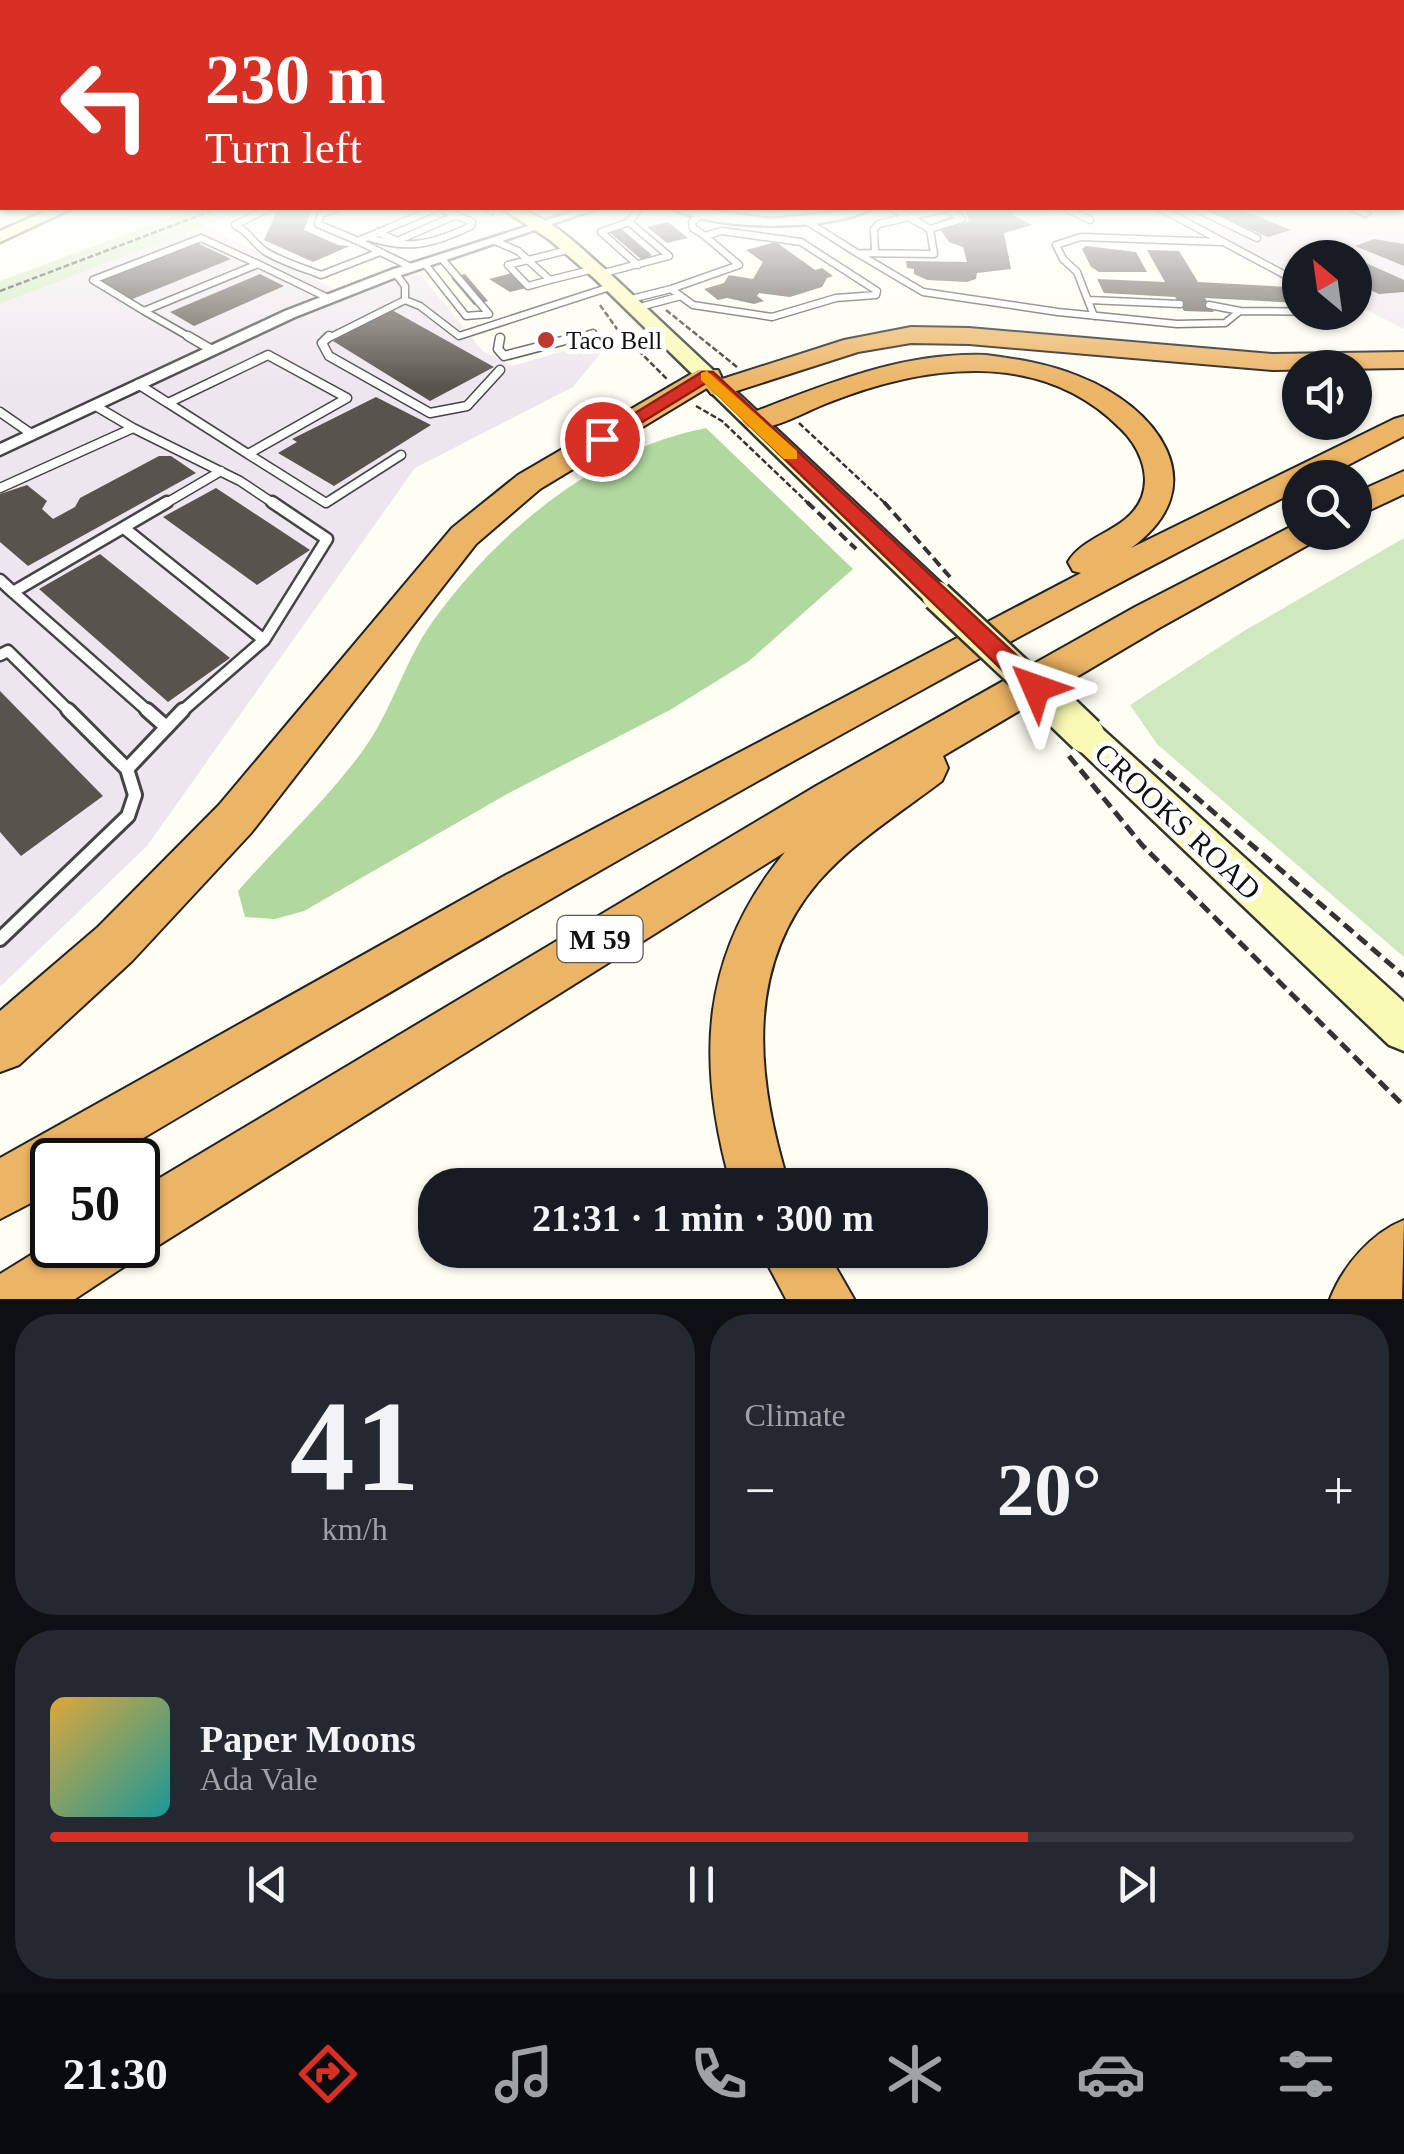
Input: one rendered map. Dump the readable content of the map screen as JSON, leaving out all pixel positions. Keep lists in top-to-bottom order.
{
  "streets": {
    "highway": ["M 59"],
    "main road": ["CROOKS ROAD"]
  },
  "places": ["Taco Bell"],
  "north": "top left",
  "page": {
    "turn": ["230 m", "Turn left"],
    "limit": "50",
    "trip": "21:31 · 1 min · 300 m",
    "tile": [
      ["41", "km/h"],
      "Climate"
    ],
    "heat": ["−", "20°", "+"],
    "song": ["Paper Moons", "Ada Vale"],
    "tabs": "21:30"
  }
}
